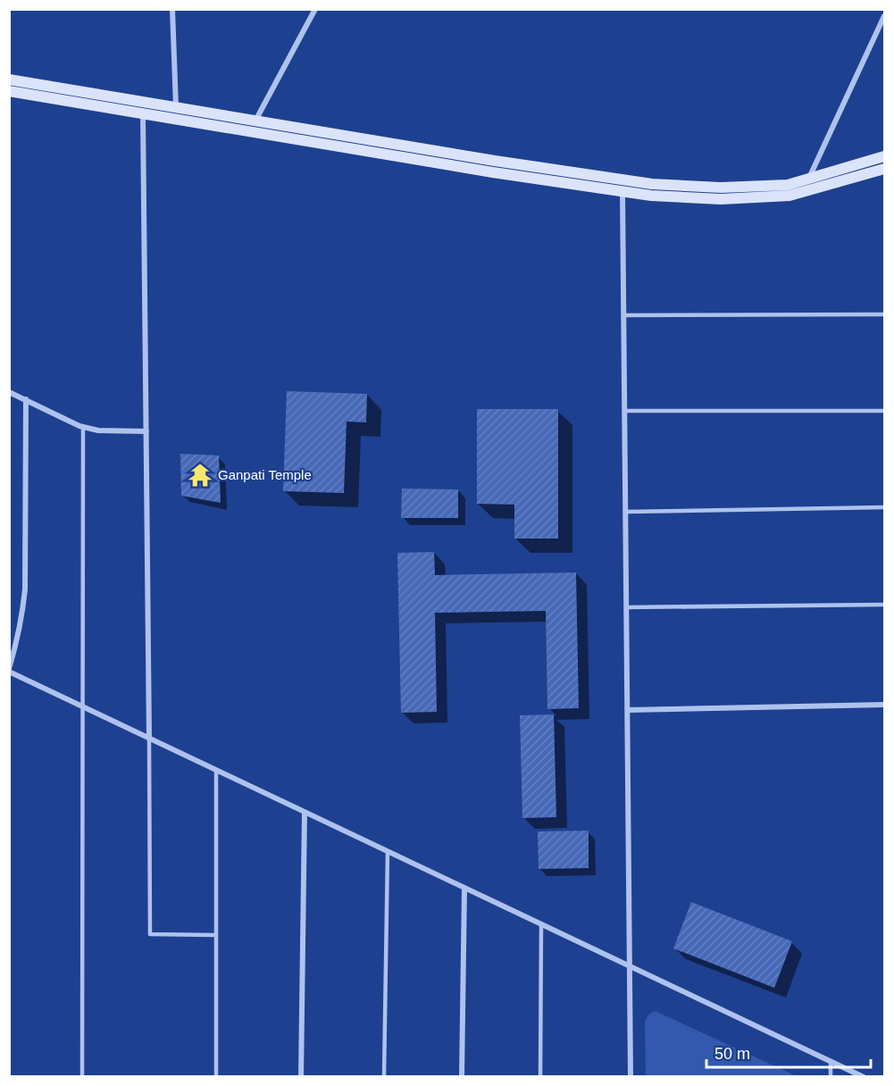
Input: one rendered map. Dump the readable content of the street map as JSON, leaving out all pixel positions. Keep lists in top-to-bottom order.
{
  "places": {
    "temple": ["Ganpati Temple"]
  },
  "scale_bar": "50 m"
}
